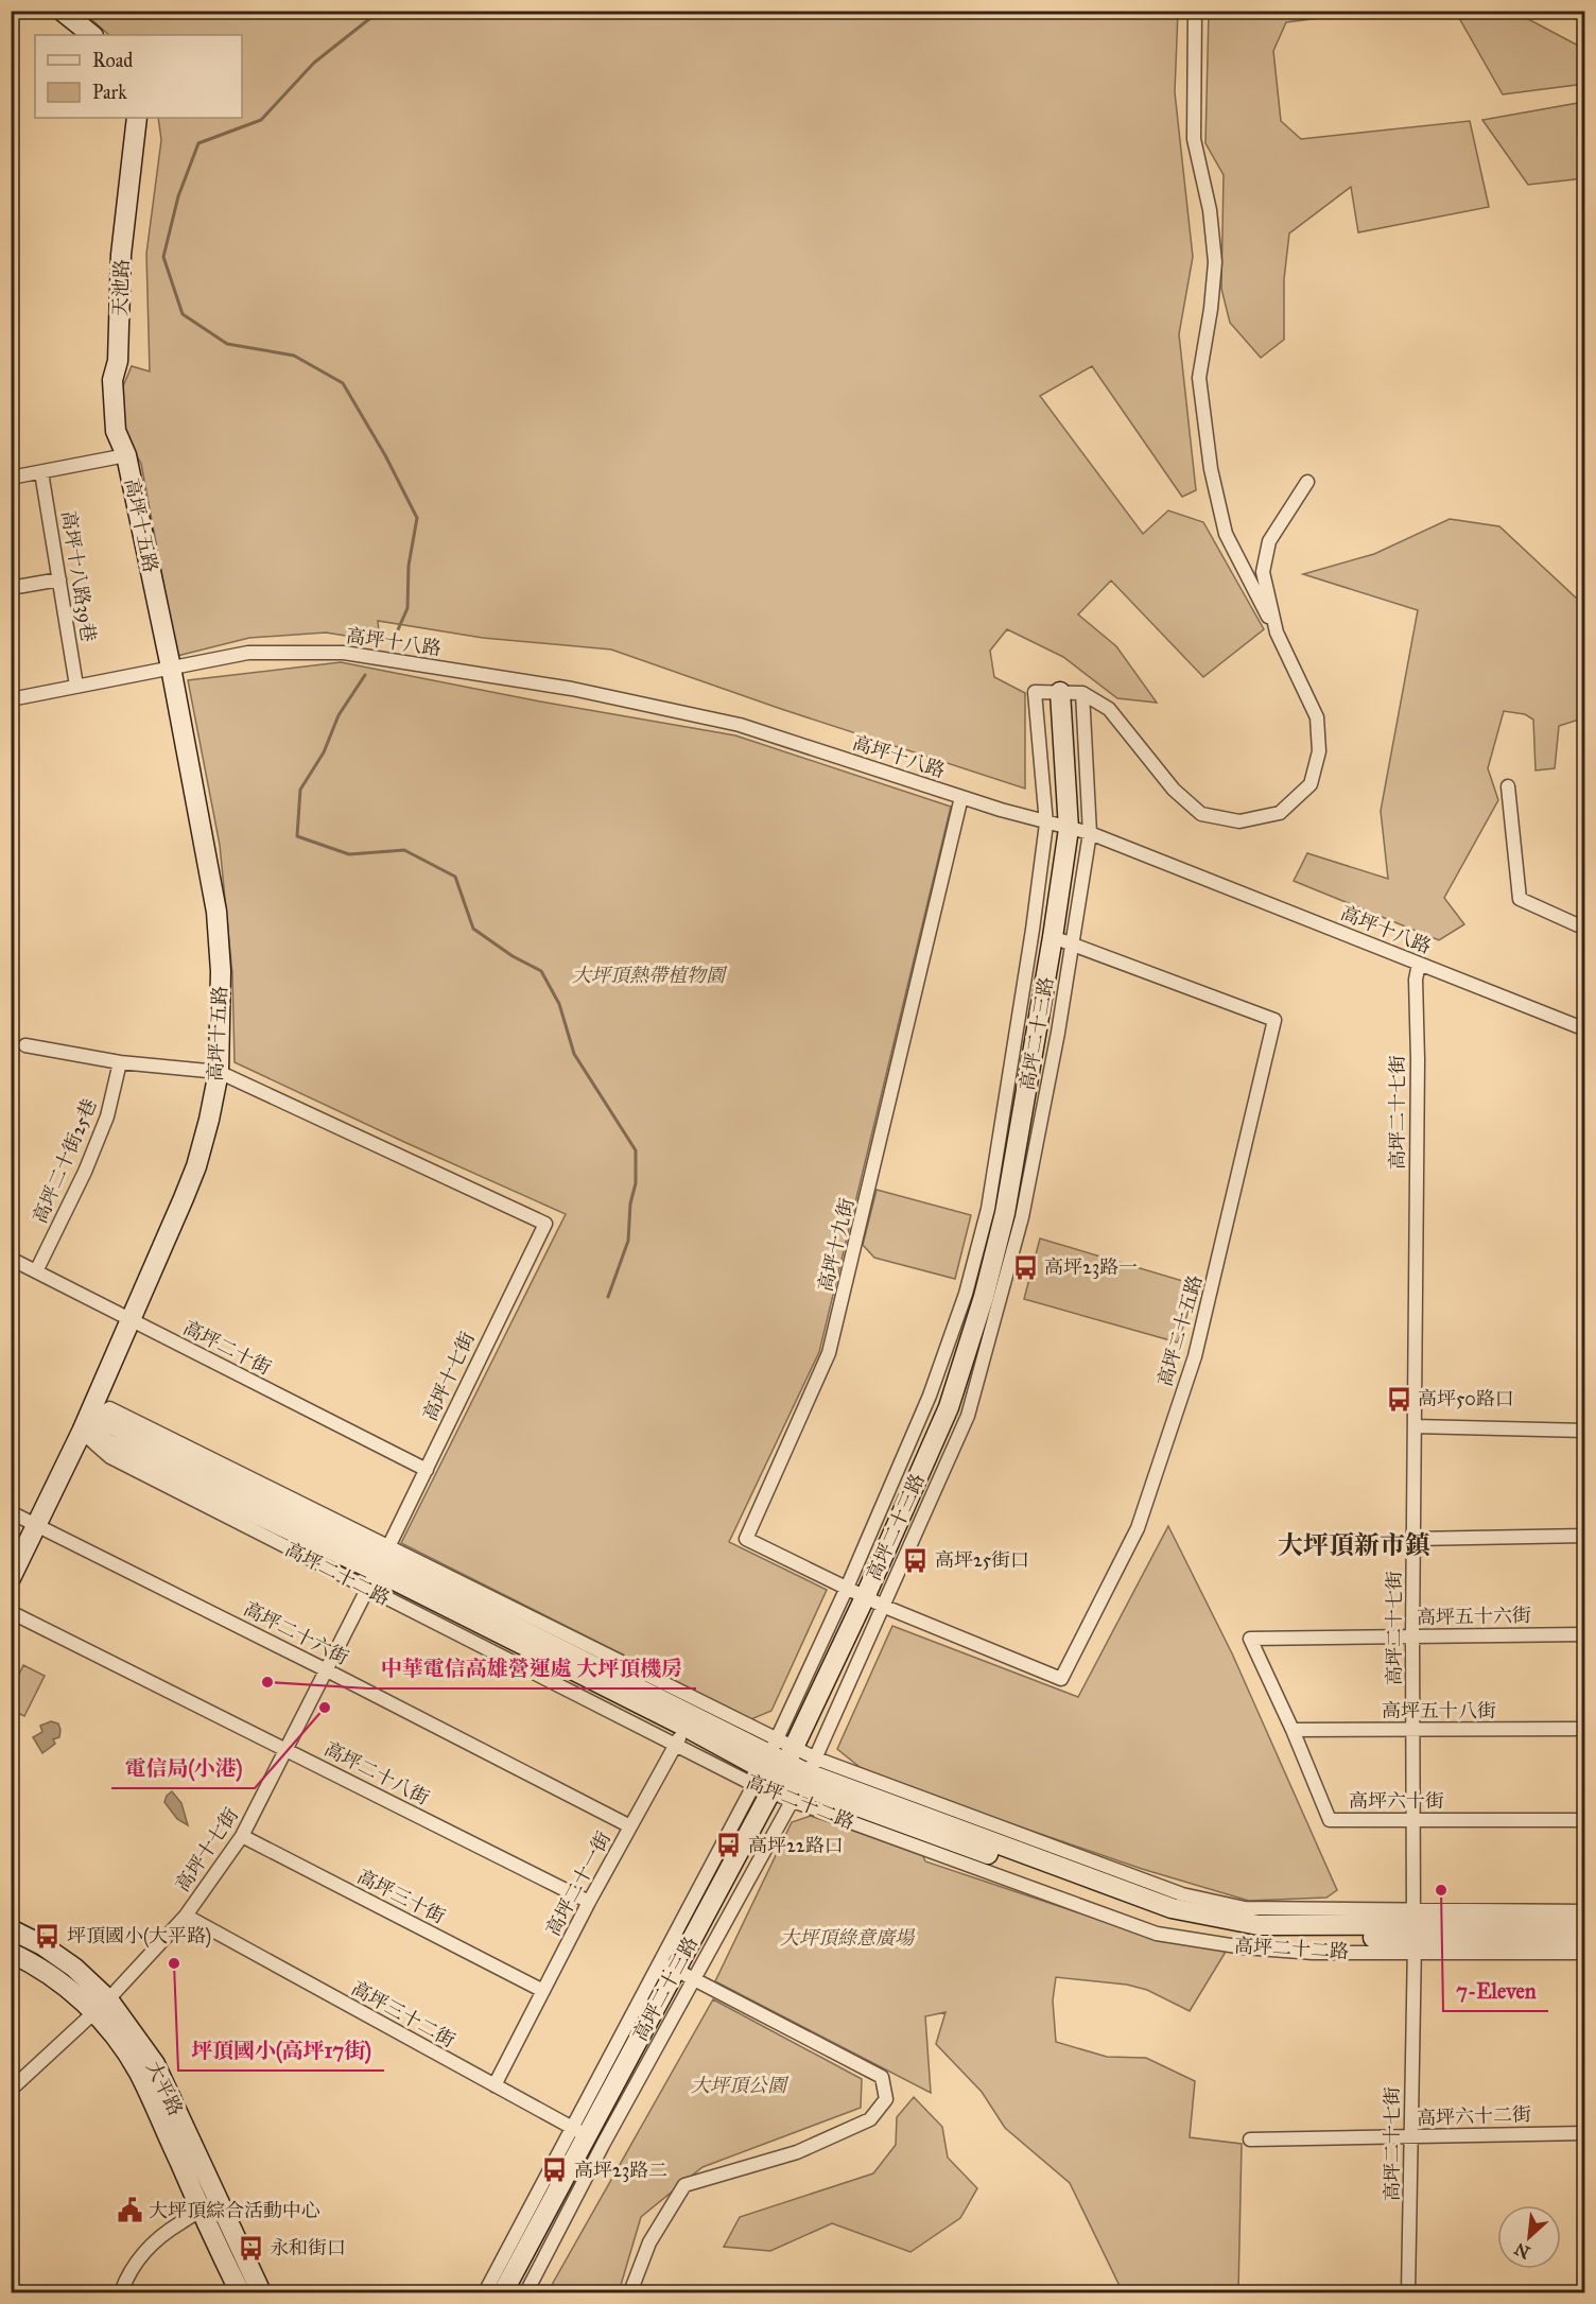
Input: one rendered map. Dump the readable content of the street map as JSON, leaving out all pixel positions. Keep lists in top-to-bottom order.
{
  "streets": {
    "street": [
      "天池路",
      "高坪十五路",
      "高坪十八路39巷",
      "高坪十八路",
      "高坪二十三路",
      "高坪二十七街",
      "高坪二十街25巷",
      "高坪十九街",
      "高坪二十五路",
      "高坪二十街",
      "高坪十七街",
      "高坪二十二路",
      "高坪五十六街",
      "高坪二十六街",
      "高坪五十八街",
      "高坪二十八街",
      "高坪六十街",
      "高坪二十一街",
      "高坪三十街",
      "高坪三十二街",
      "大平路",
      "高坪六十二街"
    ]
  },
  "crossings": [
    ["天池路", "高坪十五路"],
    ["高坪十五路", "高坪十八路"],
    ["高坪十五路", "高坪二十街"],
    ["高坪十五路", "高坪十七街"],
    ["高坪十五路", "高坪二十二路"],
    ["高坪十五路", "高坪二十六街"],
    ["高坪十八路39巷", "高坪十八路"],
    ["高坪十八路", "高坪二十三路"],
    ["高坪十八路", "高坪二十七街"],
    ["高坪十八路", "高坪十九街"],
    ["高坪二十三路", "高坪十九街"],
    ["高坪二十三路", "高坪二十五路"],
    ["高坪二十三路", "高坪二十二路"],
    ["高坪二十三路", "高坪三十二街"],
    ["高坪二十七街", "高坪二十二路"],
    ["高坪二十七街", "高坪五十六街"],
    ["高坪二十七街", "高坪五十八街"],
    ["高坪二十七街", "高坪六十街"],
    ["高坪二十七街", "高坪六十二街"],
    ["高坪二十街25巷", "高坪二十街"],
    ["高坪二十街25巷", "高坪十七街"],
    ["高坪十九街", "高坪二十五路"],
    ["高坪二十街", "高坪十七街"],
    ["高坪十七街", "高坪二十二路"],
    ["高坪十七街", "高坪二十六街"],
    ["高坪十七街", "高坪二十八街"],
    ["高坪十七街", "高坪三十街"],
    ["高坪十七街", "高坪三十二街"],
    ["高坪十七街", "大平路"],
    ["高坪二十二路", "高坪二十一街"],
    ["高坪五十六街", "高坪六十街"],
    ["高坪二十六街", "高坪二十一街"],
    ["高坪五十八街", "高坪六十街"],
    ["高坪二十八街", "高坪二十一街"],
    ["高坪二十一街", "高坪三十街"],
    ["高坪二十一街", "高坪三十二街"]
  ],
  "districts": ["大坪頂新市鎮"],
  "parks": ["大坪頂熱帶植物園", "大坪頂綠意廣場", "大坪頂公園"],
  "places": {
    "bus stop": [
      "高坪23路一",
      "高坪50路口",
      "高坪25街口",
      "高坪22路口",
      "坪頂國小(大平路)",
      "高坪23路二",
      "永和街口"
    ],
    "other": [
      "中華電信高雄營運處 大坪頂機房",
      "電信局(小港)",
      "7-Eleven",
      "坪頂國小(高坪17街)"
    ],
    "public building": ["大坪頂綜合活動中心"]
  },
  "legend": ["Road", "Park"],
  "north": "bottom left"
}
